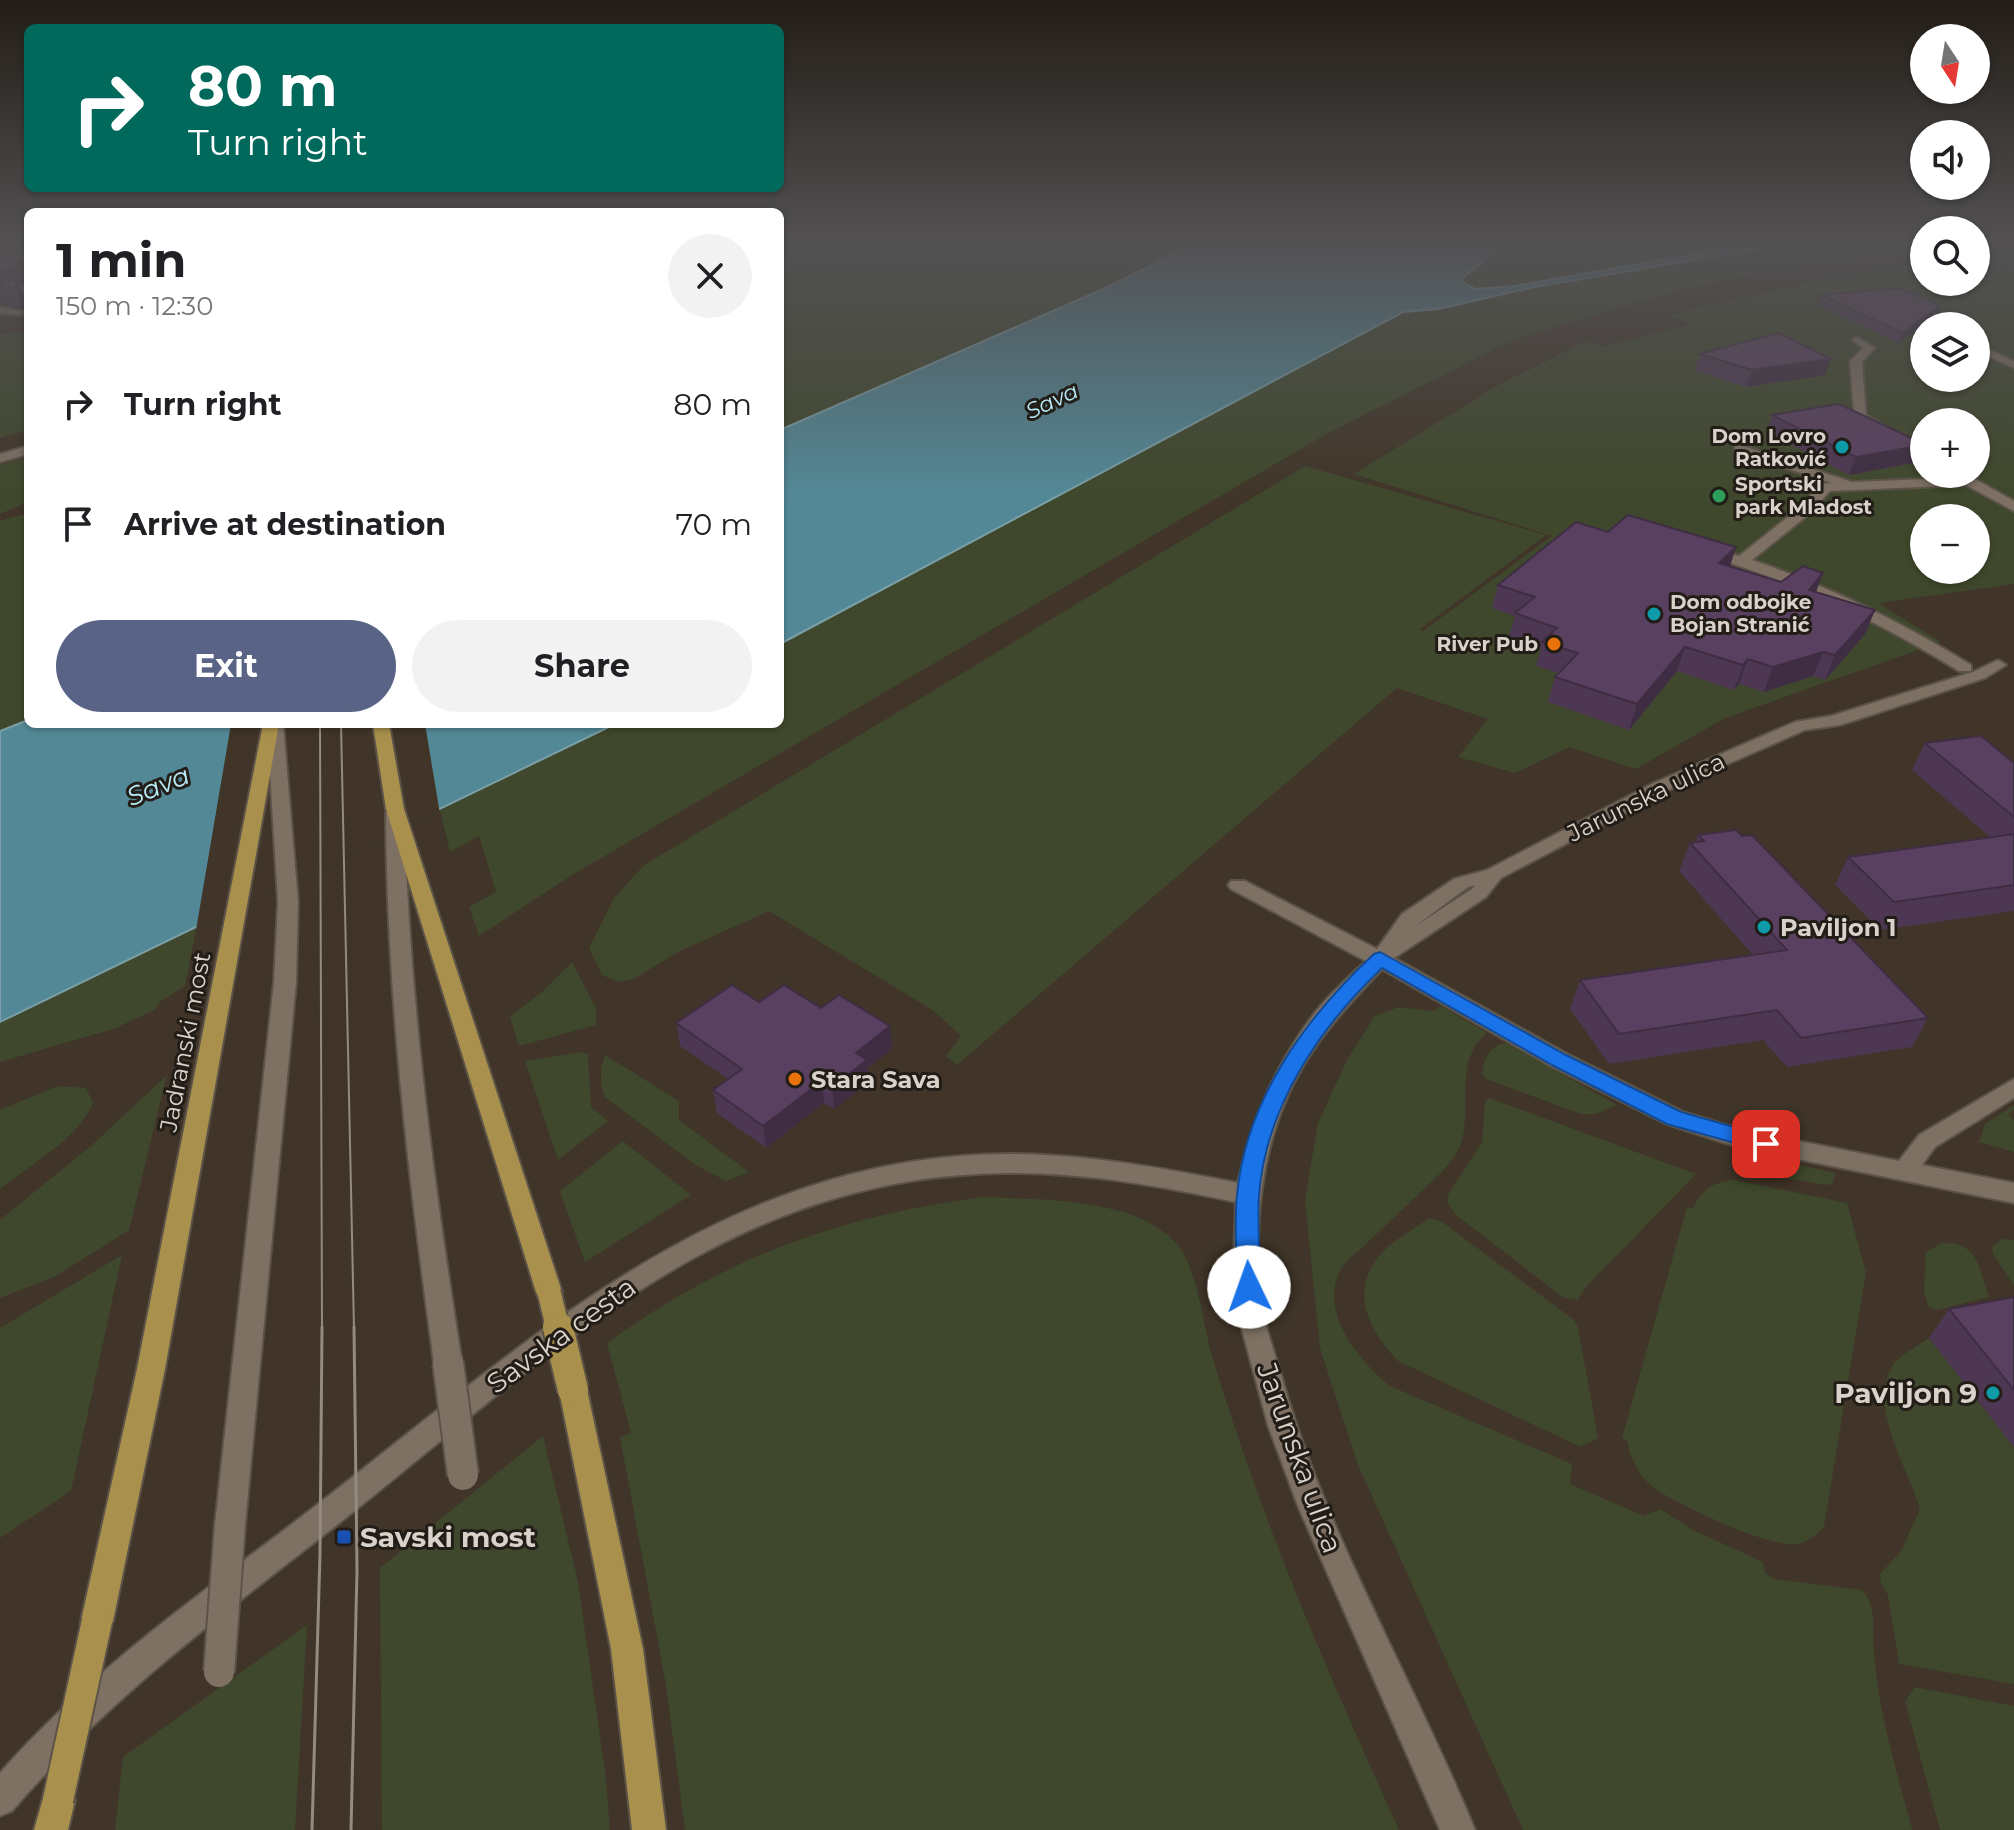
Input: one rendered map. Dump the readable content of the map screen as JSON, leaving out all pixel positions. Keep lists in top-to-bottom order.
{
  "streets": {
    "main road": ["Jadranski most"],
    "street": ["Jarunska ulica", "Savska cesta"]
  },
  "crossings": [
    ["Jarunska ulica", "Savska cesta"]
  ],
  "water": ["Sava"],
  "places": {
    "other": [
      "Dom Lovro Ratković",
      "Sportski park Mladost",
      "Dom odbojke Bojan Stranić",
      "River Pub",
      "Paviljon 1",
      "Stara Sava",
      "Paviljon 9"
    ],
    "transit": ["Savski most"]
  },
  "north": "bottom",
  "page": {
    "map_buttons": ["+", "−"],
    "turn": ["80 m", "Turn right"],
    "heading": ["1 min", "150 m · 12:30"],
    "list": [
      {
        "name": "Turn right",
        "value": "80 m"
      },
      {
        "name": "Arrive at destination",
        "value": "70 m"
      }
    ],
    "buttons": ["Exit", "Share"]
  }
}
